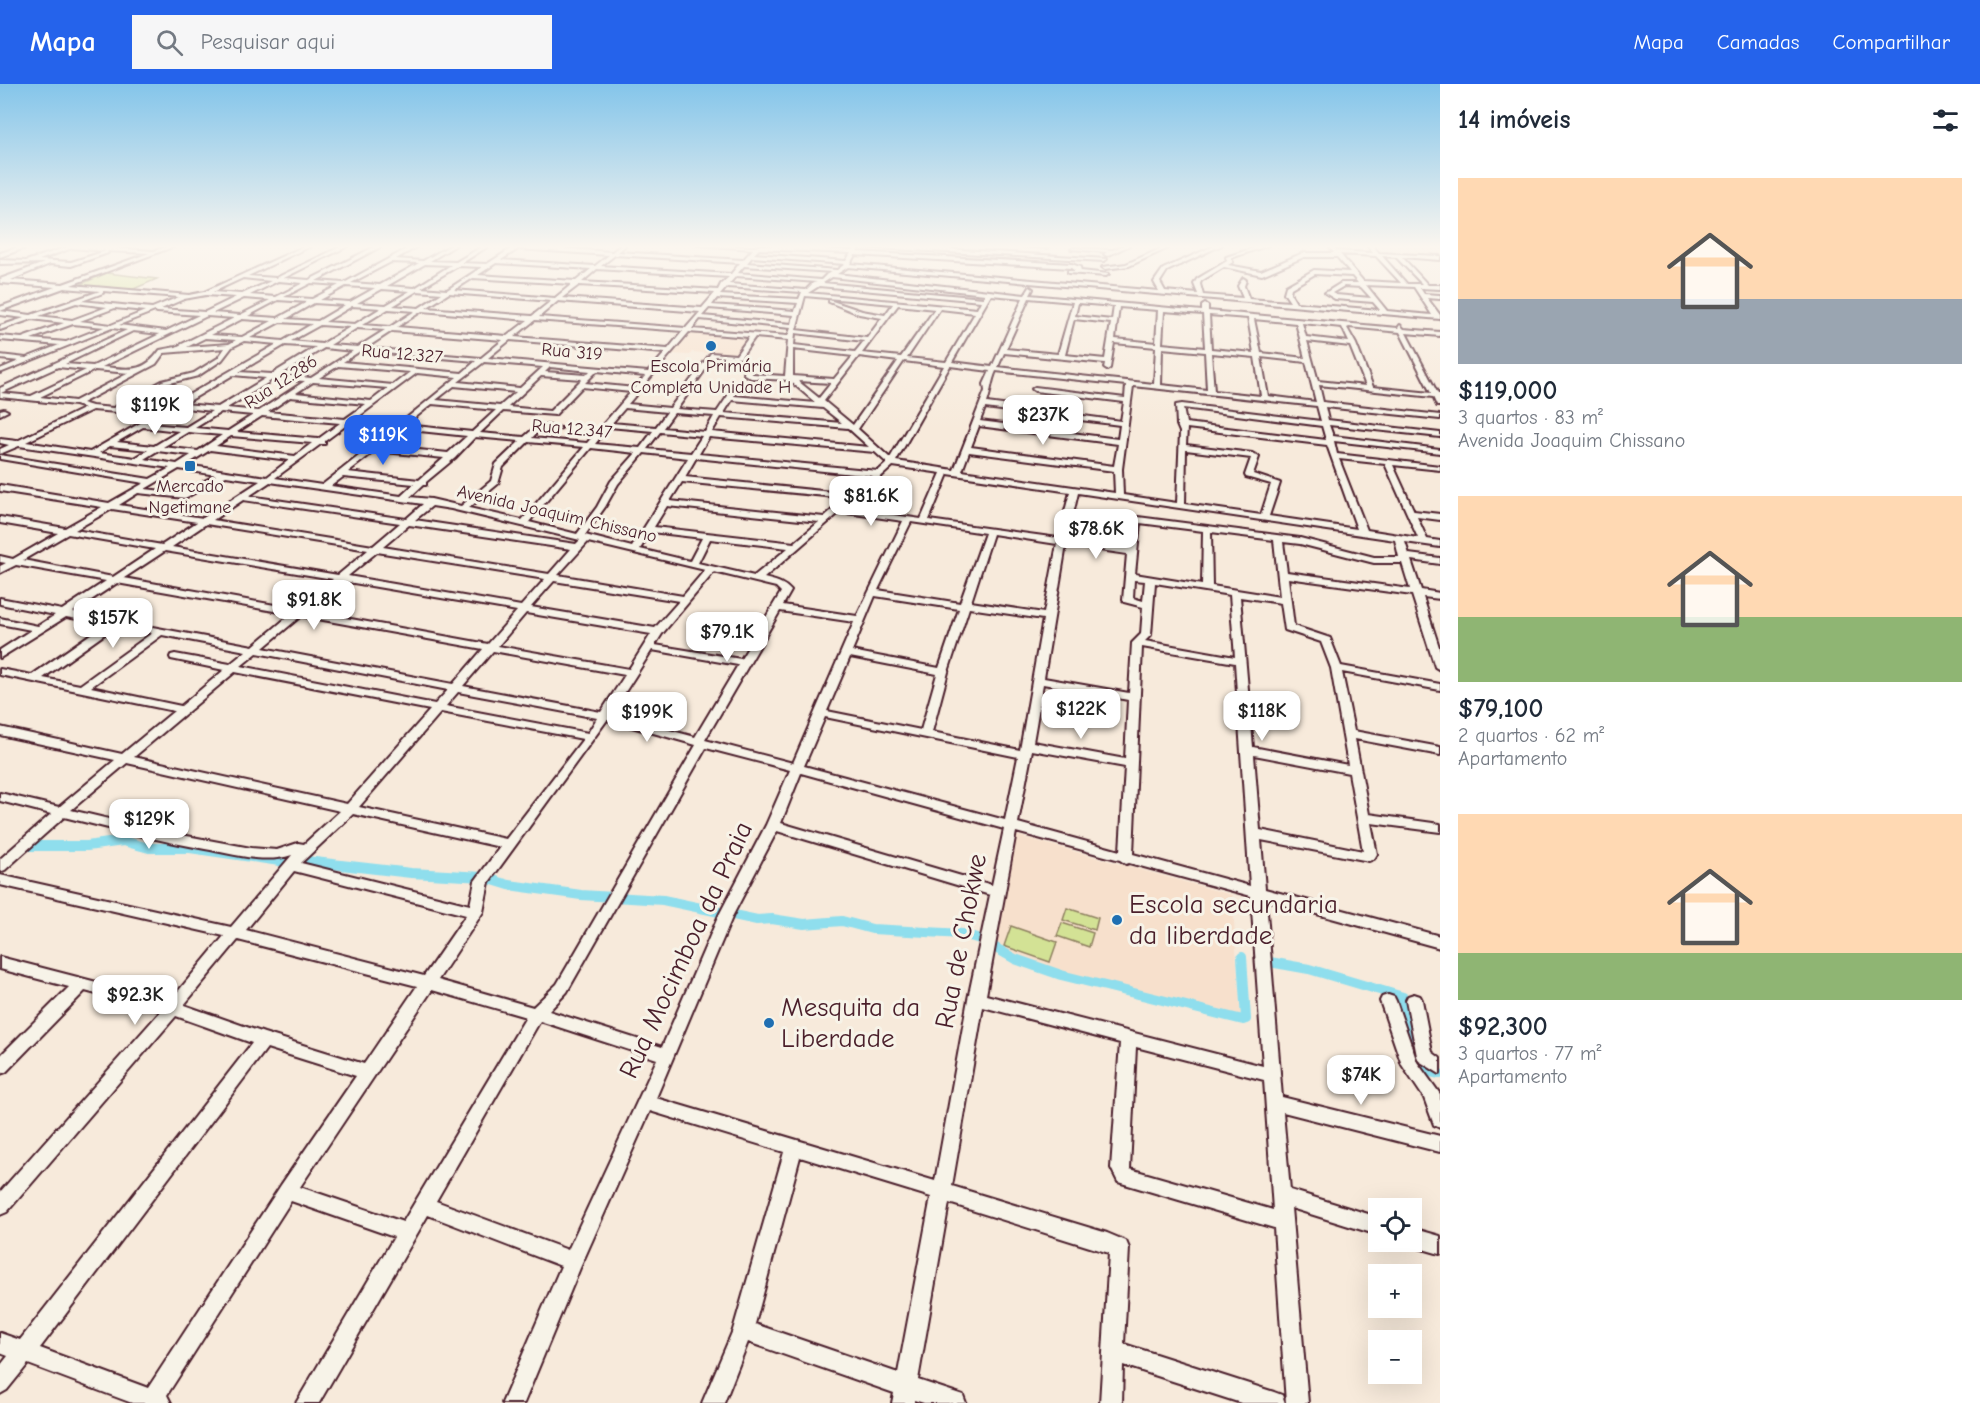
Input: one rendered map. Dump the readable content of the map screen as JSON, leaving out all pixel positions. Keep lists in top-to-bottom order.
{
  "streets": {
    "street": [
      "Rua 319",
      "Rua 12.327",
      "Rua 12.286",
      "Rua 12.347",
      "Avenida Joaquim Chissano",
      "Rua de Chokwe",
      "Rua Mocimboa da Praia"
    ]
  },
  "crossings": [
    ["Rua 319", "Rua 12.286"],
    ["Rua 12.327", "Rua 12.286"],
    ["Rua 12.286", "Rua 12.347"],
    ["Rua 12.286", "Avenida Joaquim Chissano"]
  ],
  "places": {
    "other": ["Escola Primária Completa Unidade H", "Escola secundaria da liberdade", "Mesquita da Liberdade"],
    "transit": ["Mercado Ngetimane"]
  },
  "page": {
    "header": "Mapa",
    "search": "Pesquisar aqui",
    "nav": ["Mapa", "Camadas", "Compartilhar"],
    "heading": "14 imóveis",
    "list": [
      {
        "name": "$119,000",
        "note": "3 quartos · 83 m² · Avenida Joaquim Chissano"
      },
      {
        "name": "$79,100",
        "note": "2 quartos · 62 m² · Apartamento"
      },
      {
        "name": "$92,300",
        "note": "3 quartos · 77 m² · Apartamento"
      }
    ],
    "price": [
      "$119K",
      "$237K",
      "$119K",
      "$81.6K",
      "$78.6K",
      "$91.8K",
      "$157K",
      "$79.1K",
      "$122K",
      "$118K",
      "$199K",
      "$129K",
      "$92.3K",
      "$74K"
    ],
    "map_buttons": ["+", "−"]
  }
}
